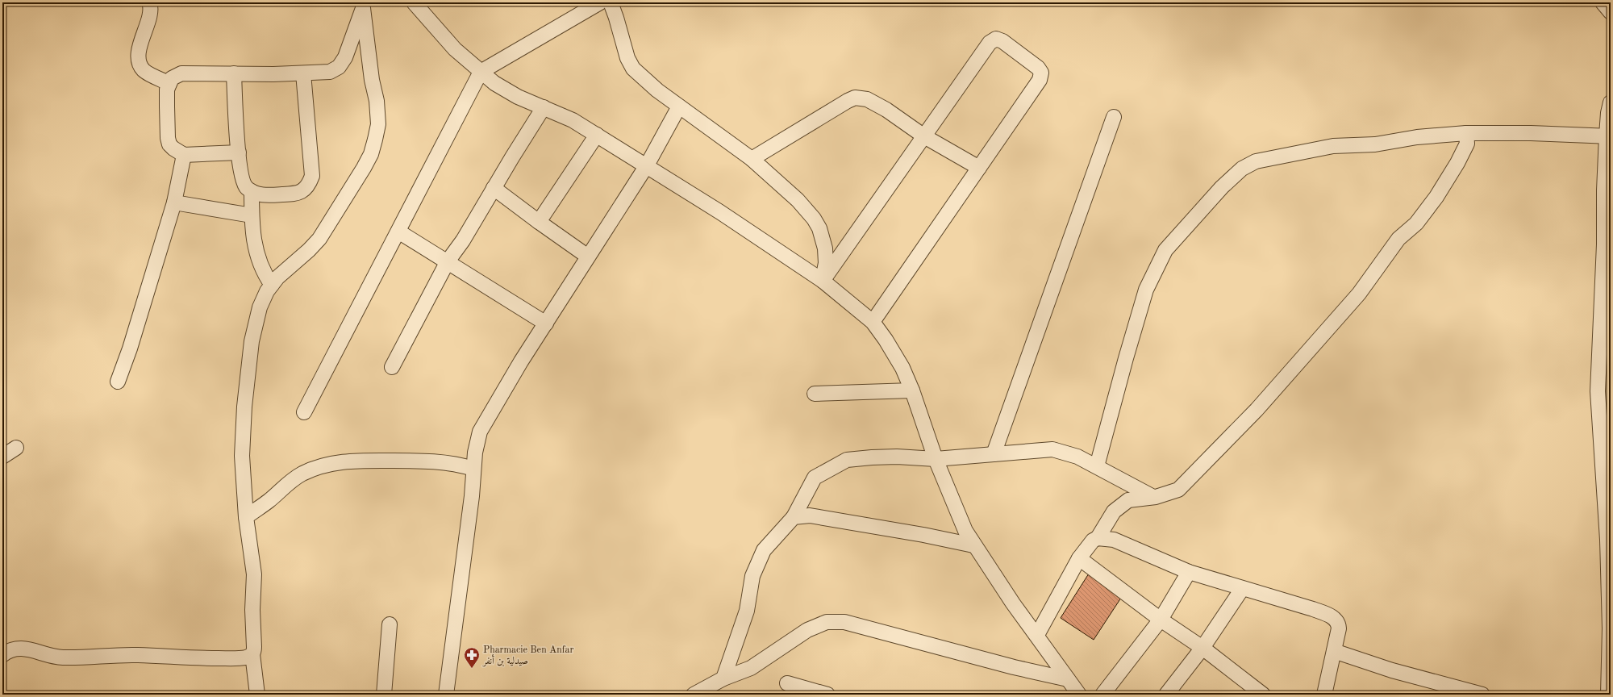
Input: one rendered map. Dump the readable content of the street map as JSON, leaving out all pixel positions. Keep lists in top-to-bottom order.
{
  "places": {
    "pharmacy": ["Pharmacie Ben Anfar صيدلية بن أنفر"]
  }
}
